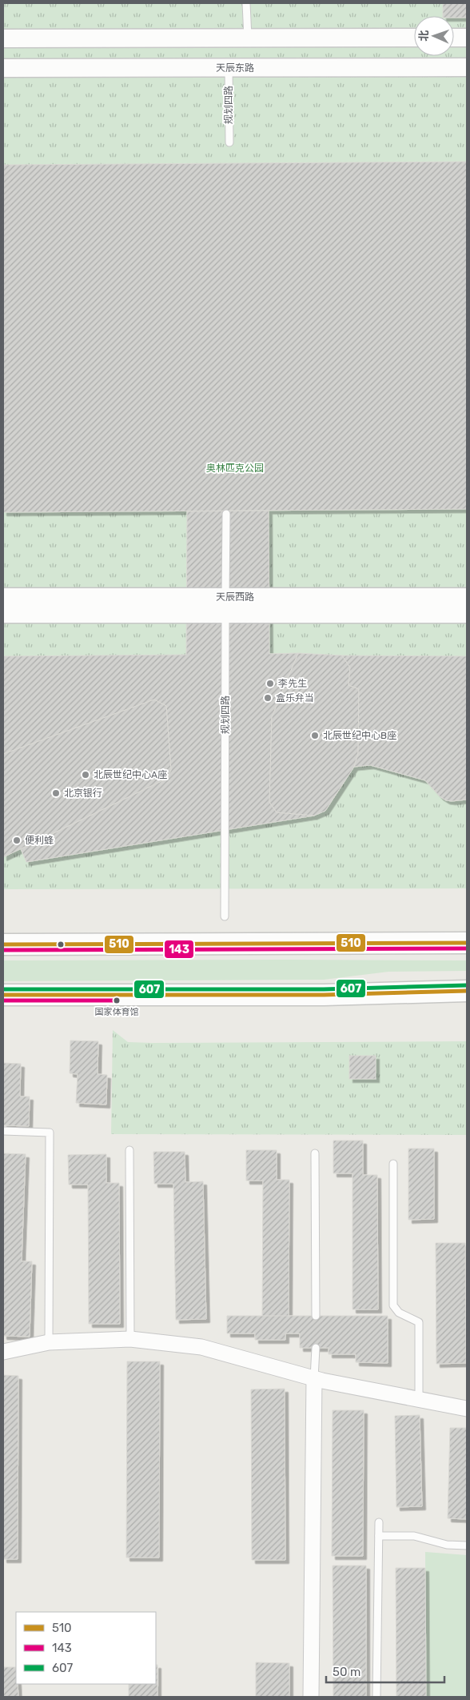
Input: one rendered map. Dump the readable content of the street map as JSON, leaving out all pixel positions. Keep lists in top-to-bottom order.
{
  "streets": {
    "street": ["天辰东路", "天辰西路"],
    "lane": ["规划四路"]
  },
  "crossings": [
    ["天辰东路", "规划四路"],
    ["规划四路", "天辰西路"]
  ],
  "parks": ["奥林匹克公园"],
  "places": [
    "李先生",
    "盒乐弁当",
    "北辰世纪中心B座",
    "北辰世纪中心A座",
    "北京银行",
    "便利蜂",
    "国家体育馆"
  ],
  "lines": ["transit line 510", "transit line 143", "transit line 607"],
  "legend": ["510", "143", "607"],
  "scale_bar": "50 m",
  "north": "left"
}
